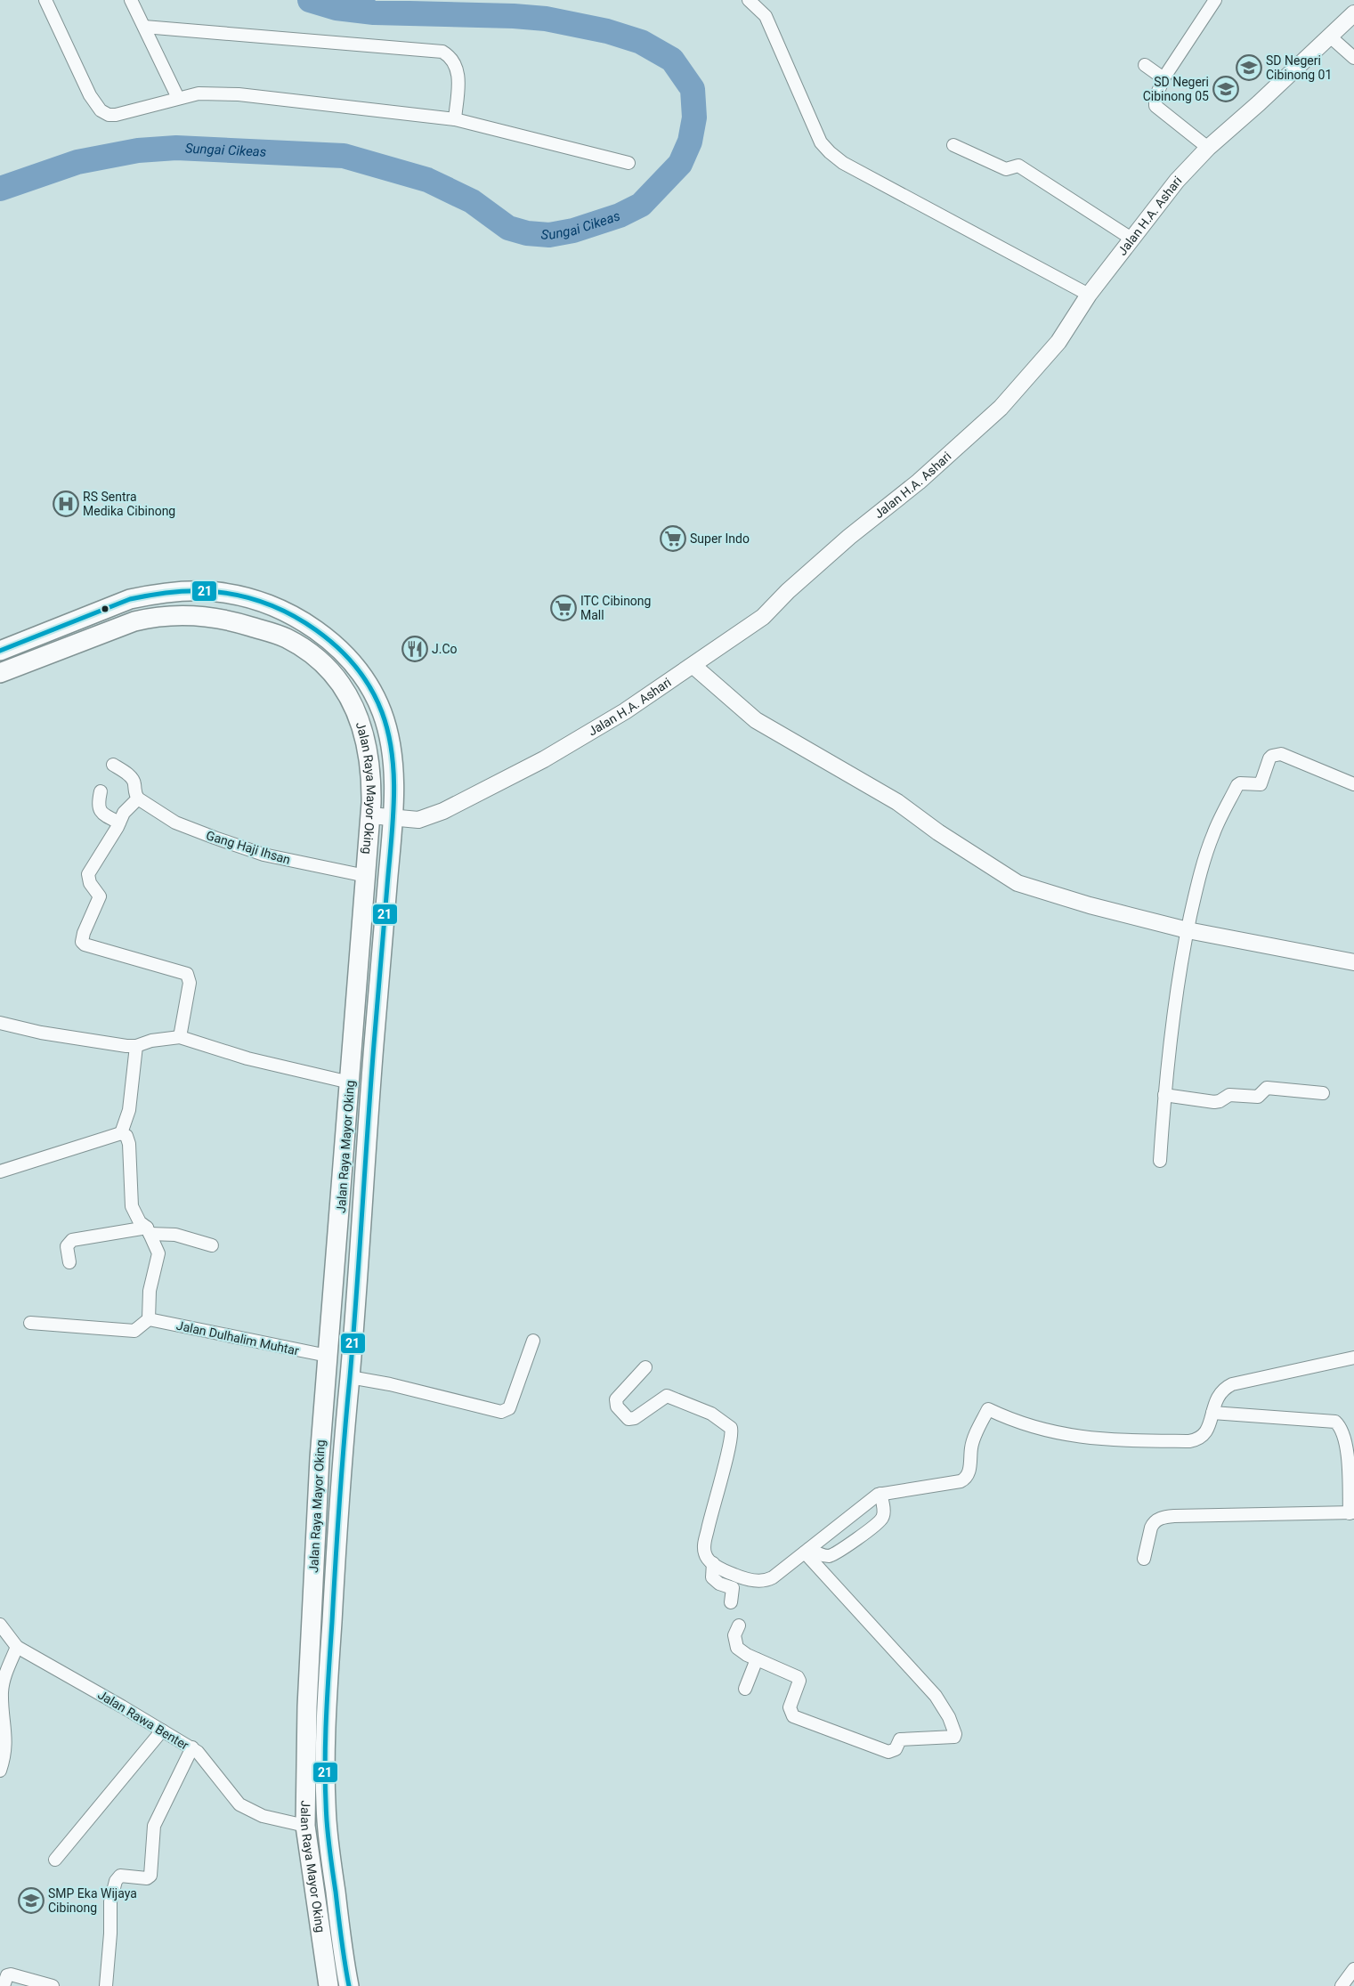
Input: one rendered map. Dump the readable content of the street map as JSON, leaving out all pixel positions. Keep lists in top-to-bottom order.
{
  "streets": {
    "main road": ["Jalan Raya Mayor Oking"],
    "street": [
      "Jalan H.A. Ashari",
      "Gang Haji Ihsan",
      "Jalan Dulhalim Muhtar",
      "Jalan Rawa Benter"
    ]
  },
  "crossings": [
    ["Jalan H.A. Ashari", "Jalan Raya Mayor Oking"],
    ["Jalan Raya Mayor Oking", "Gang Haji Ihsan"],
    ["Jalan Raya Mayor Oking", "Jalan Dulhalim Muhtar"],
    ["Jalan Raya Mayor Oking", "Jalan Rawa Benter"]
  ],
  "water": ["Sungai Cikeas"],
  "places": {
    "school or university": ["SD Negeri Cibinong 01", "SD Negeri Cibinong 05", "SMP Eka Wijaya Cibinong"],
    "hospital": ["RS Sentra Medika Cibinong"],
    "supermarket": ["Super Indo", "ITC Cibinong Mall"],
    "restaurant": ["J.Co"]
  },
  "lines": ["transit line 21"]
}
